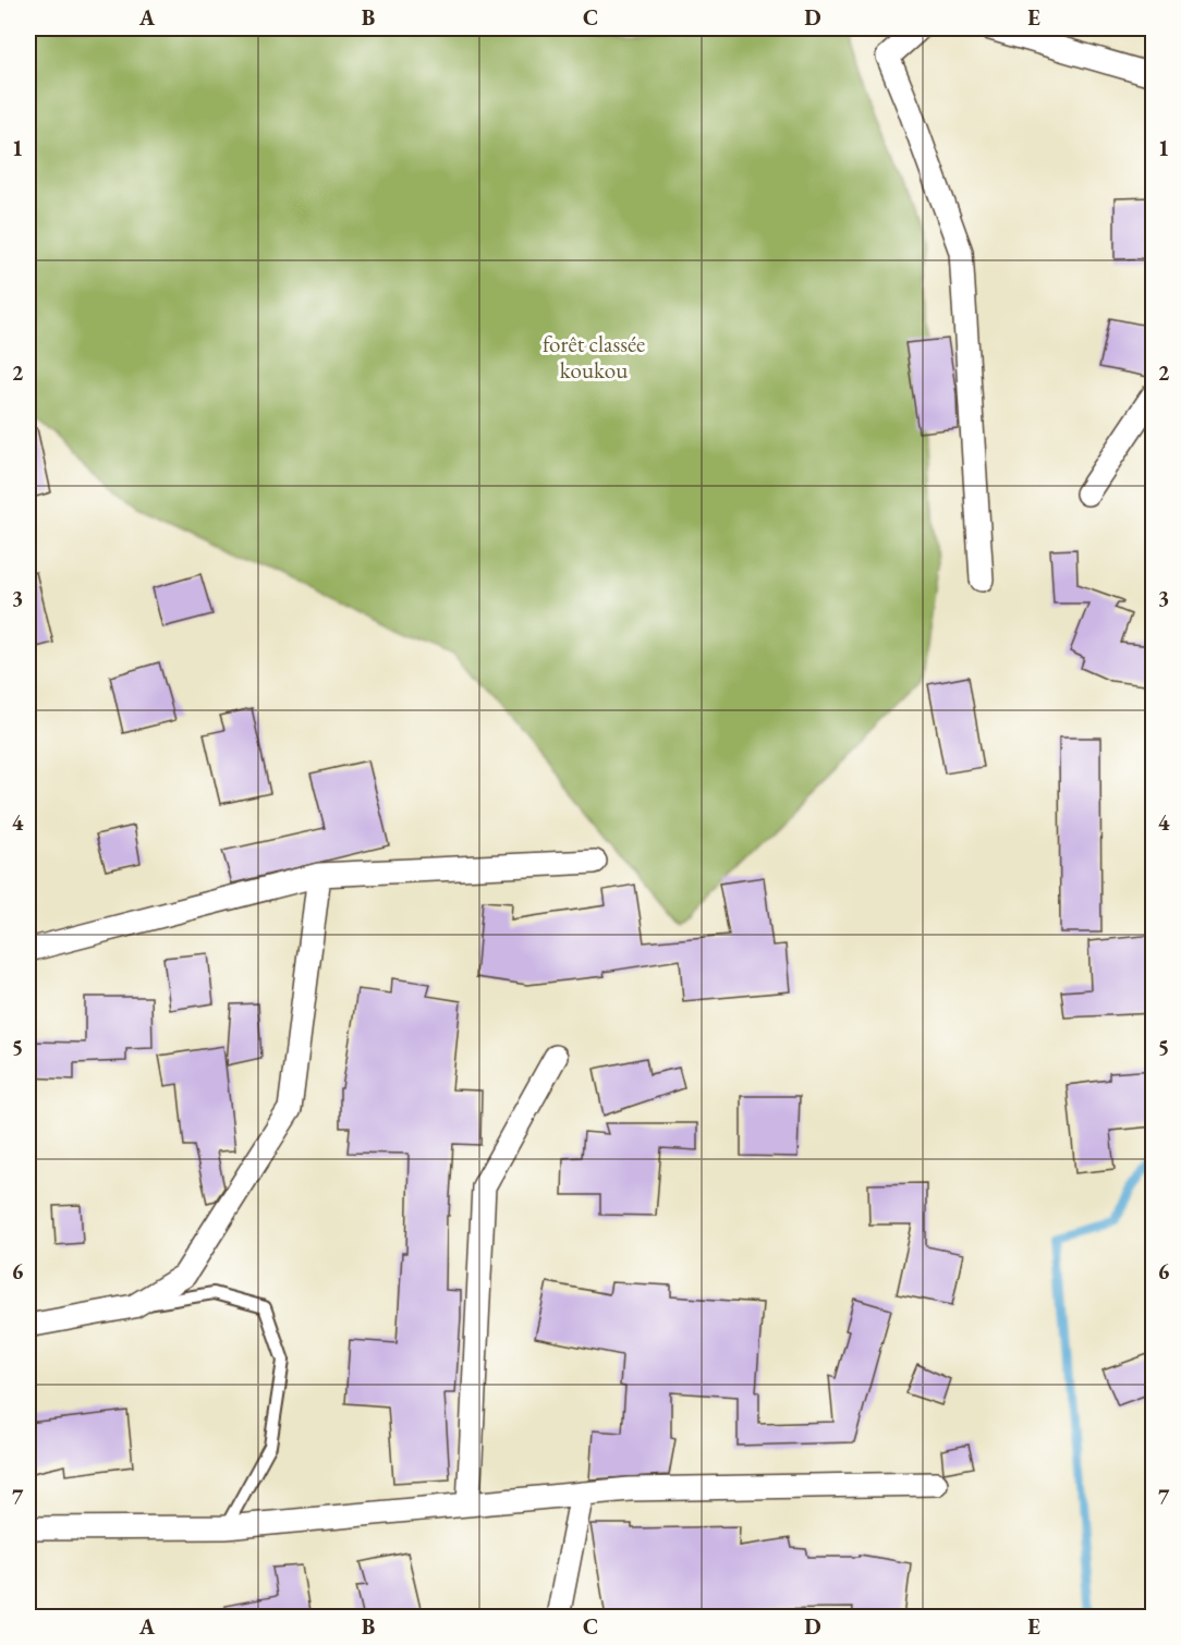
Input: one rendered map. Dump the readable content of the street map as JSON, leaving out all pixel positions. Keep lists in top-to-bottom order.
{
  "parks": ["forêt classée koukou"],
  "grid": {
    "columns": [
      "A",
      "B",
      "C",
      "D",
      "E"
    ],
    "rows": [
      "1",
      "2",
      "3",
      "4",
      "5",
      "6",
      "7"
    ]
  }
}
